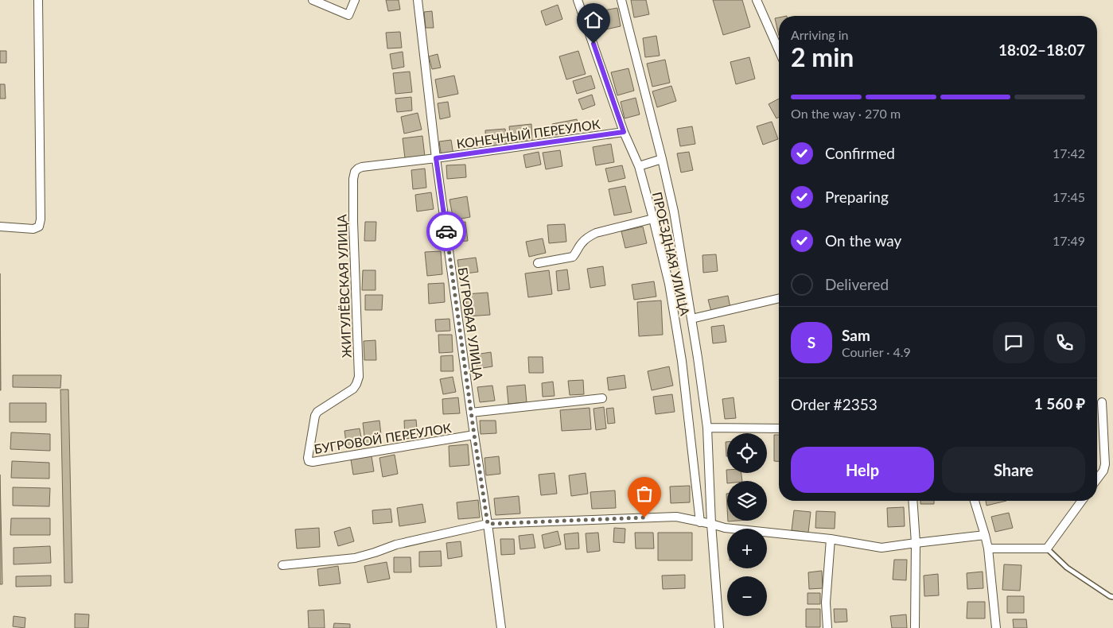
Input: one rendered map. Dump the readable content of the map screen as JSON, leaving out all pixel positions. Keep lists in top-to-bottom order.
{
  "streets": {
    "street": [
      "КОНЕЧНЫЙ ПЕРЕУЛОК",
      "ПРОЕЗДНАЯ УЛИЦА",
      "ЖИГУЛЁВСКАЯ УЛИЦА",
      "БУГРОВАЯ УЛИЦА",
      "БУГРОВОЙ ПЕРЕУЛОК"
    ]
  },
  "crossings": [
    ["КОНЕЧНЫЙ ПЕРЕУЛОК", "ПРОЕЗДНАЯ УЛИЦА"],
    ["КОНЕЧНЫЙ ПЕРЕУЛОК", "ЖИГУЛЁВСКАЯ УЛИЦА"],
    ["КОНЕЧНЫЙ ПЕРЕУЛОК", "БУГРОВАЯ УЛИЦА"],
    ["ЖИГУЛЁВСКАЯ УЛИЦА", "БУГРОВАЯ УЛИЦА"],
    ["ЖИГУЛЁВСКАЯ УЛИЦА", "БУГРОВОЙ ПЕРЕУЛОК"]
  ],
  "page": {
    "heading": ["2 min", "Arriving in", "18:02–18:07"],
    "panel": [
      "Sam",
      "Courier · 4.9",
      "Order #2353",
      "1 560 ₽"
    ],
    "bar": "On the way · 270 m",
    "list": [
      ["Confirmed", "17:42"],
      ["Preparing", "17:45"],
      ["On the way", "17:49"],
      "Delivered"
    ],
    "round": "S",
    "map_buttons": ["+", "−"],
    "buttons": ["Help", "Share"]
  }
}
